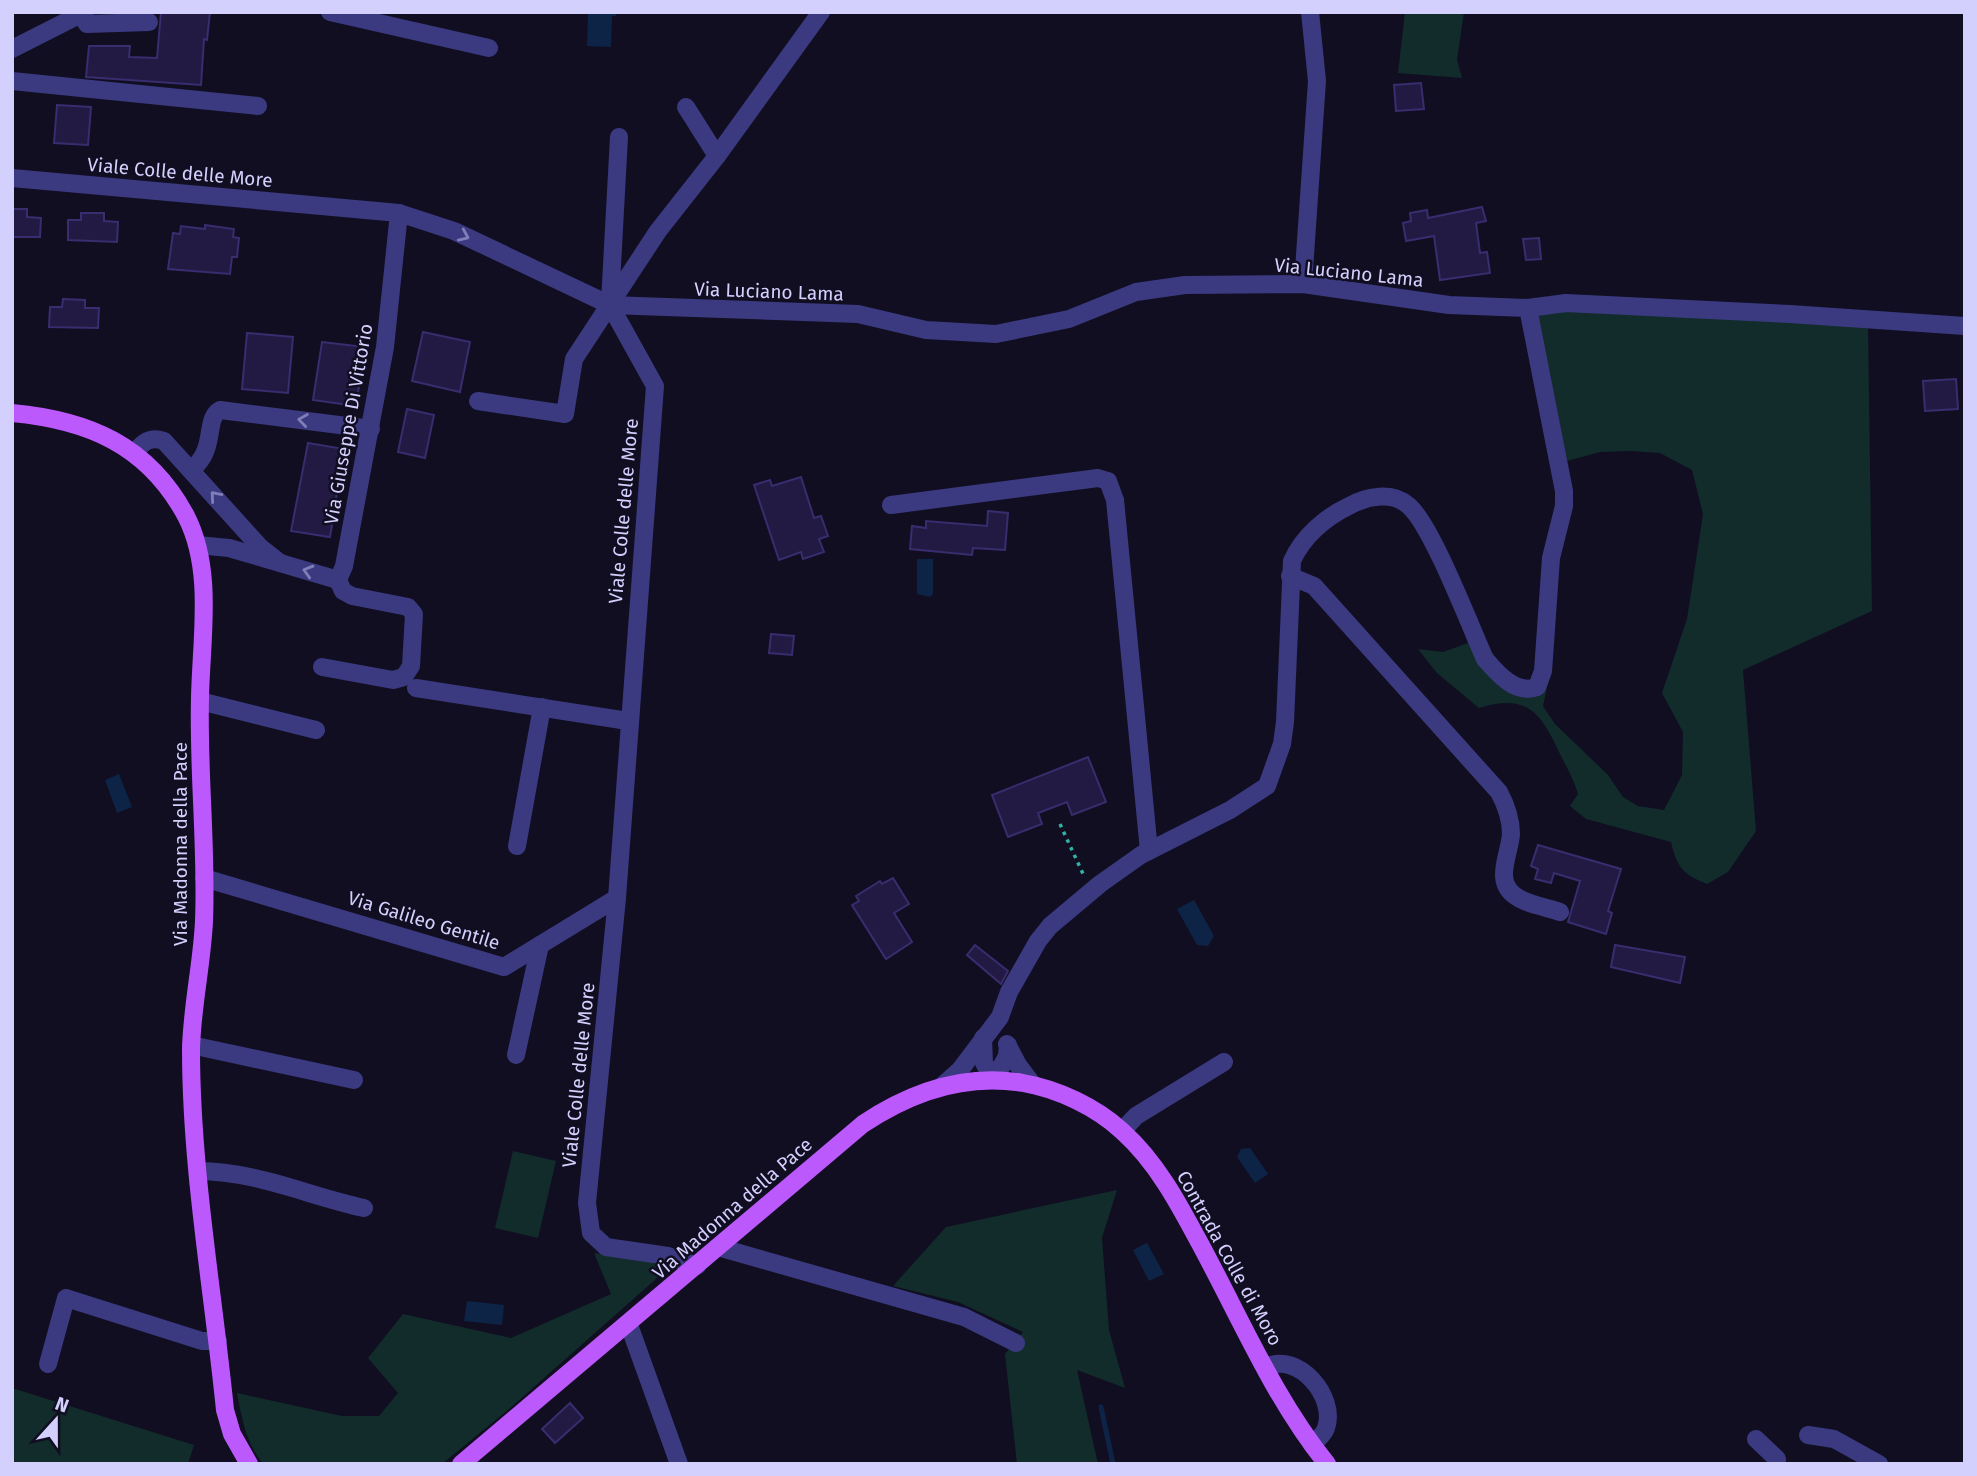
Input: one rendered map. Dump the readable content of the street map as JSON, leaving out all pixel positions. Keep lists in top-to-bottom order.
{
  "streets": {
    "main road": ["Via Madonna della Pace", "Contrada Colle di Moro"],
    "street": [
      "Viale Colle delle More",
      "Via Luciano Lama",
      "Via Giuseppe Di Vittorio",
      "Via Galileo Gentile"
    ]
  },
  "crossings": [
    ["Viale Colle delle More", "Via Luciano Lama"],
    ["Viale Colle delle More", "Via Giuseppe Di Vittorio"],
    ["Viale Colle delle More", "Via Madonna della Pace"],
    ["Viale Colle delle More", "Via Galileo Gentile"],
    ["Via Madonna della Pace", "Via Galileo Gentile"],
    ["Via Madonna della Pace", "Contrada Colle di Moro"]
  ],
  "north": "top"
}
